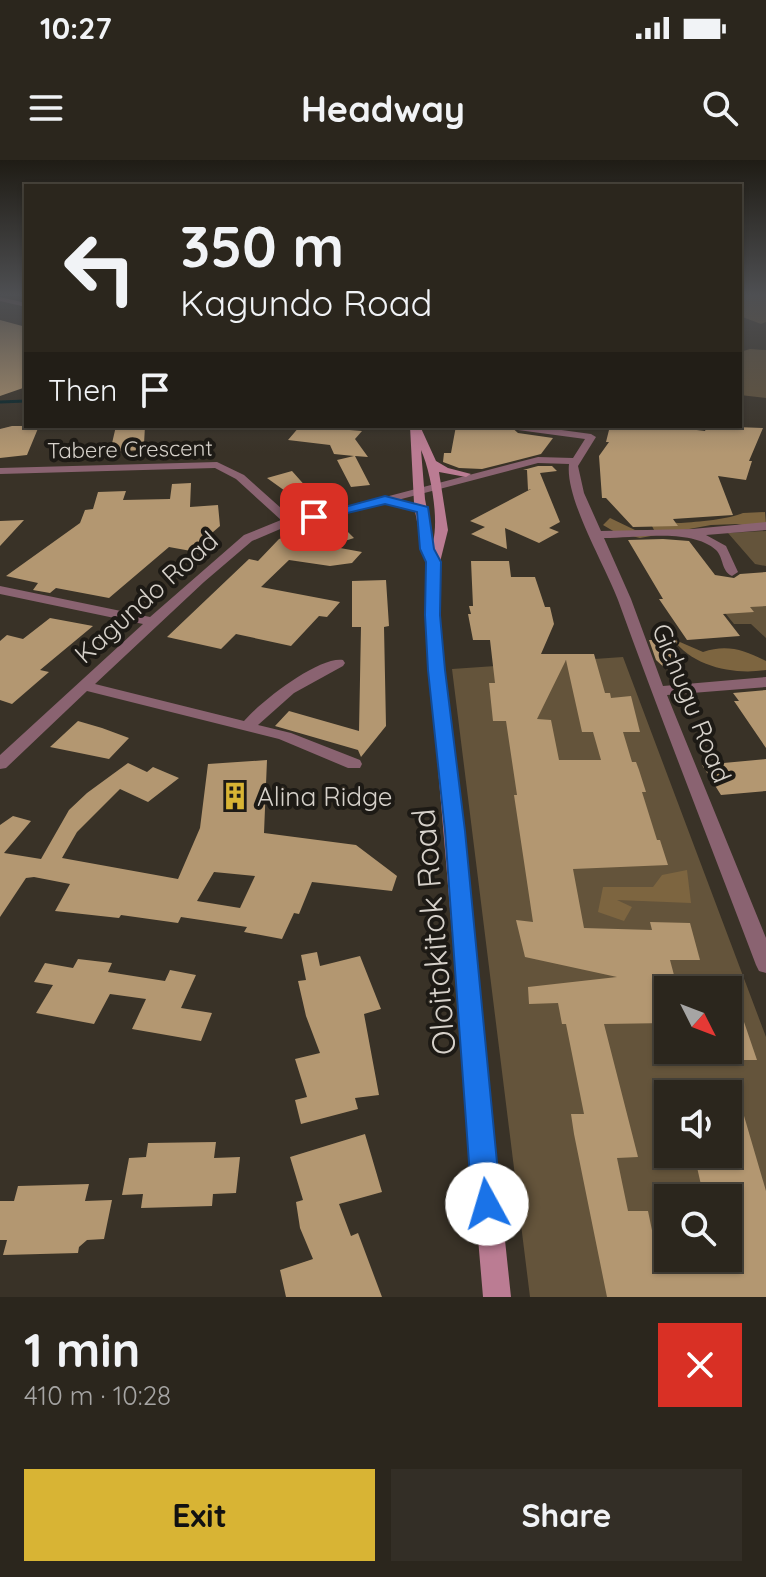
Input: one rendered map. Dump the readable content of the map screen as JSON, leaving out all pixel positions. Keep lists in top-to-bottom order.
{
  "streets": {
    "main road": ["Oloitokitok Road"],
    "street": ["Tabere Crescent", "Kagundo Road", "Gichugu Road"]
  },
  "crossings": [
    ["Tabere Crescent", "Kagundo Road"],
    ["Kagundo Road", "Oloitokitok Road"]
  ],
  "places": {
    "building": ["Alina Ridge"]
  },
  "north": "bottom right",
  "page": {
    "status": "10:27",
    "header": "Headway",
    "turn": ["350 m", "Kagundo Road"],
    "then": "Then",
    "heading": ["1 min", "410 m · 10:28"],
    "buttons": ["Exit", "Share"]
  }
}
